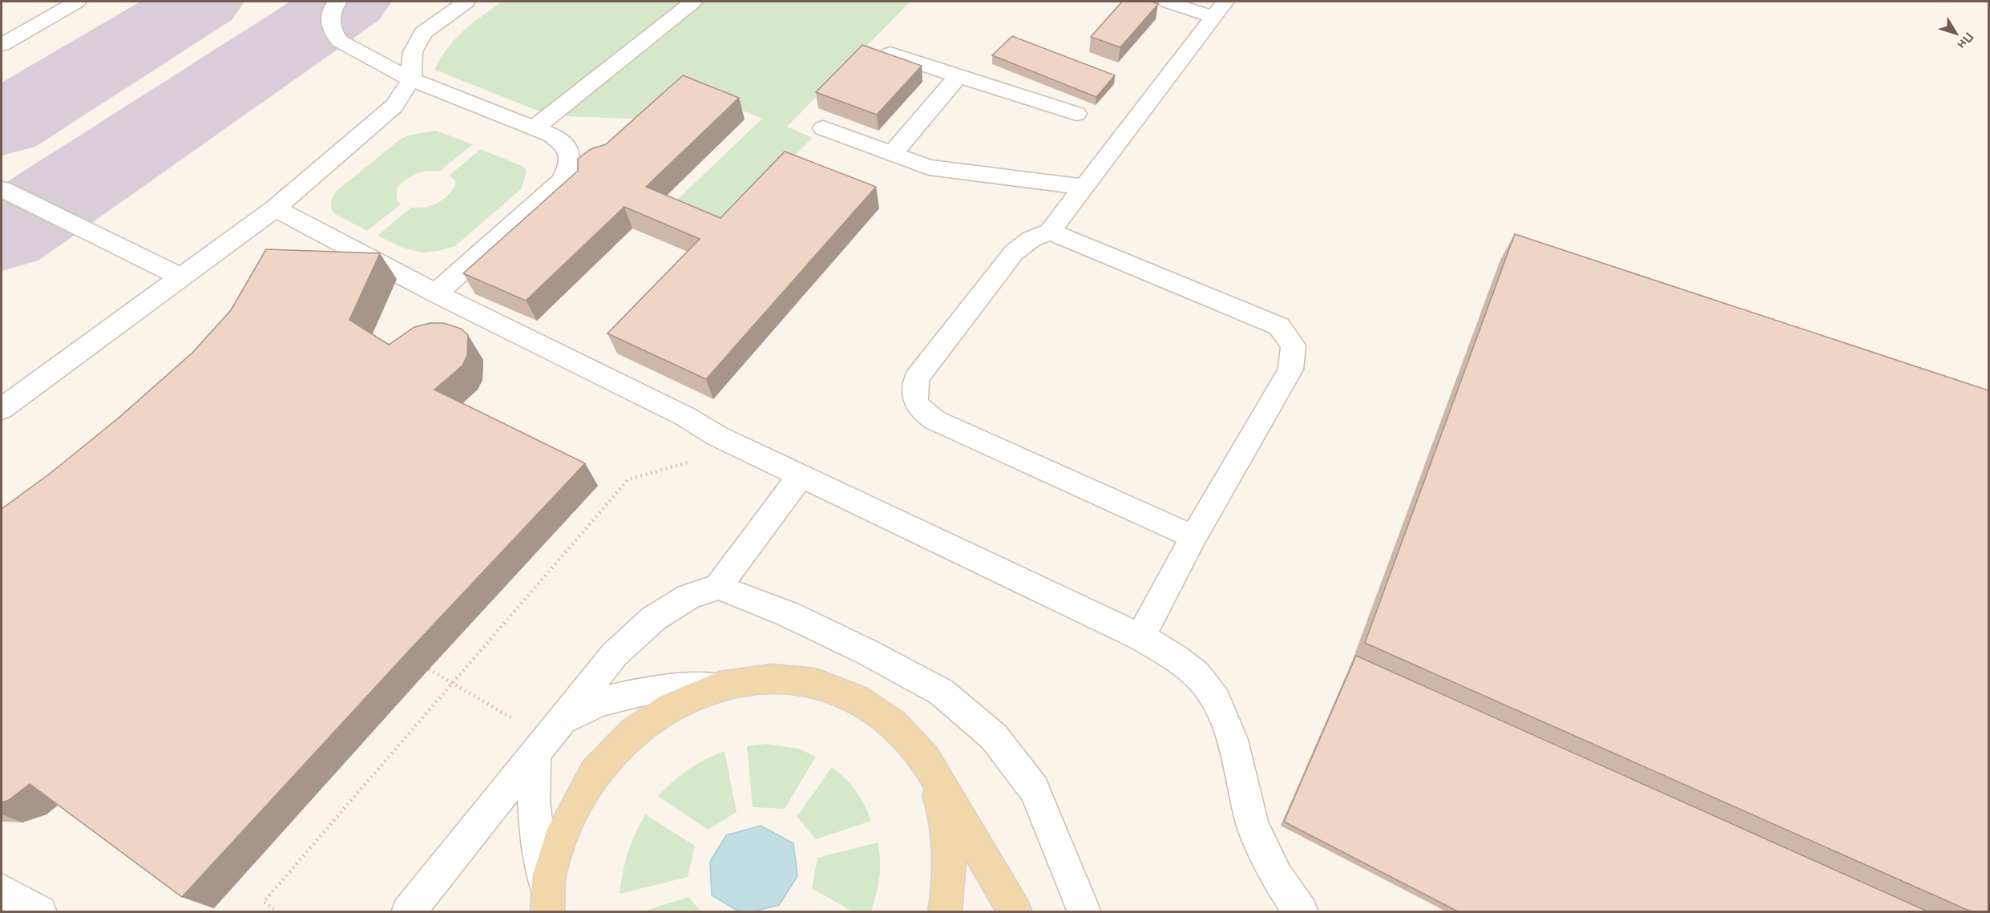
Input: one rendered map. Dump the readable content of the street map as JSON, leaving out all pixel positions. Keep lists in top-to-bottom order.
{
  "north": "bottom right"
}
